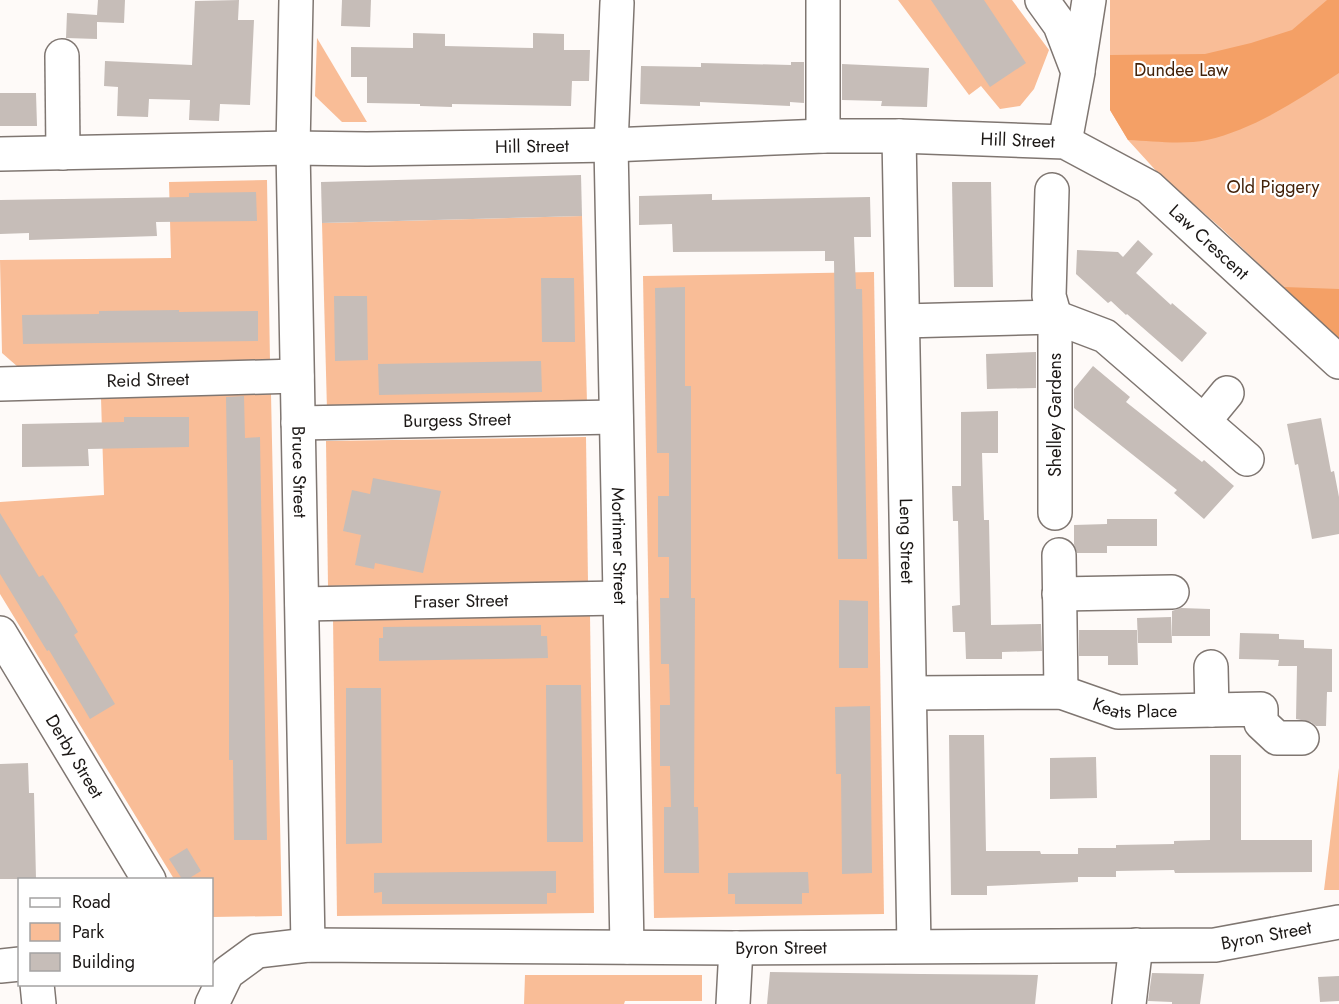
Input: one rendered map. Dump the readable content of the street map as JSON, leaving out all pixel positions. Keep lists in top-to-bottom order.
{
  "streets": {
    "street": [
      "Hill Street",
      "Law Crescent",
      "Reid Street",
      "Shelley Gardens",
      "Burgess Street",
      "Bruce Street",
      "Leng Street",
      "Mortimer Street",
      "Fraser Street",
      "Keats Place",
      "Derby Street",
      "Byron Street"
    ]
  },
  "crossings": [
    ["Hill Street", "Law Crescent"],
    ["Hill Street", "Bruce Street"],
    ["Hill Street", "Leng Street"],
    ["Hill Street", "Mortimer Street"],
    ["Reid Street", "Bruce Street"],
    ["Burgess Street", "Bruce Street"],
    ["Burgess Street", "Mortimer Street"],
    ["Bruce Street", "Fraser Street"],
    ["Bruce Street", "Byron Street"],
    ["Leng Street", "Keats Place"],
    ["Leng Street", "Byron Street"],
    ["Mortimer Street", "Fraser Street"],
    ["Mortimer Street", "Byron Street"]
  ],
  "parks": ["Dundee Law", "Old Piggery"],
  "legend": ["Road", "Park", "Building"]
}
